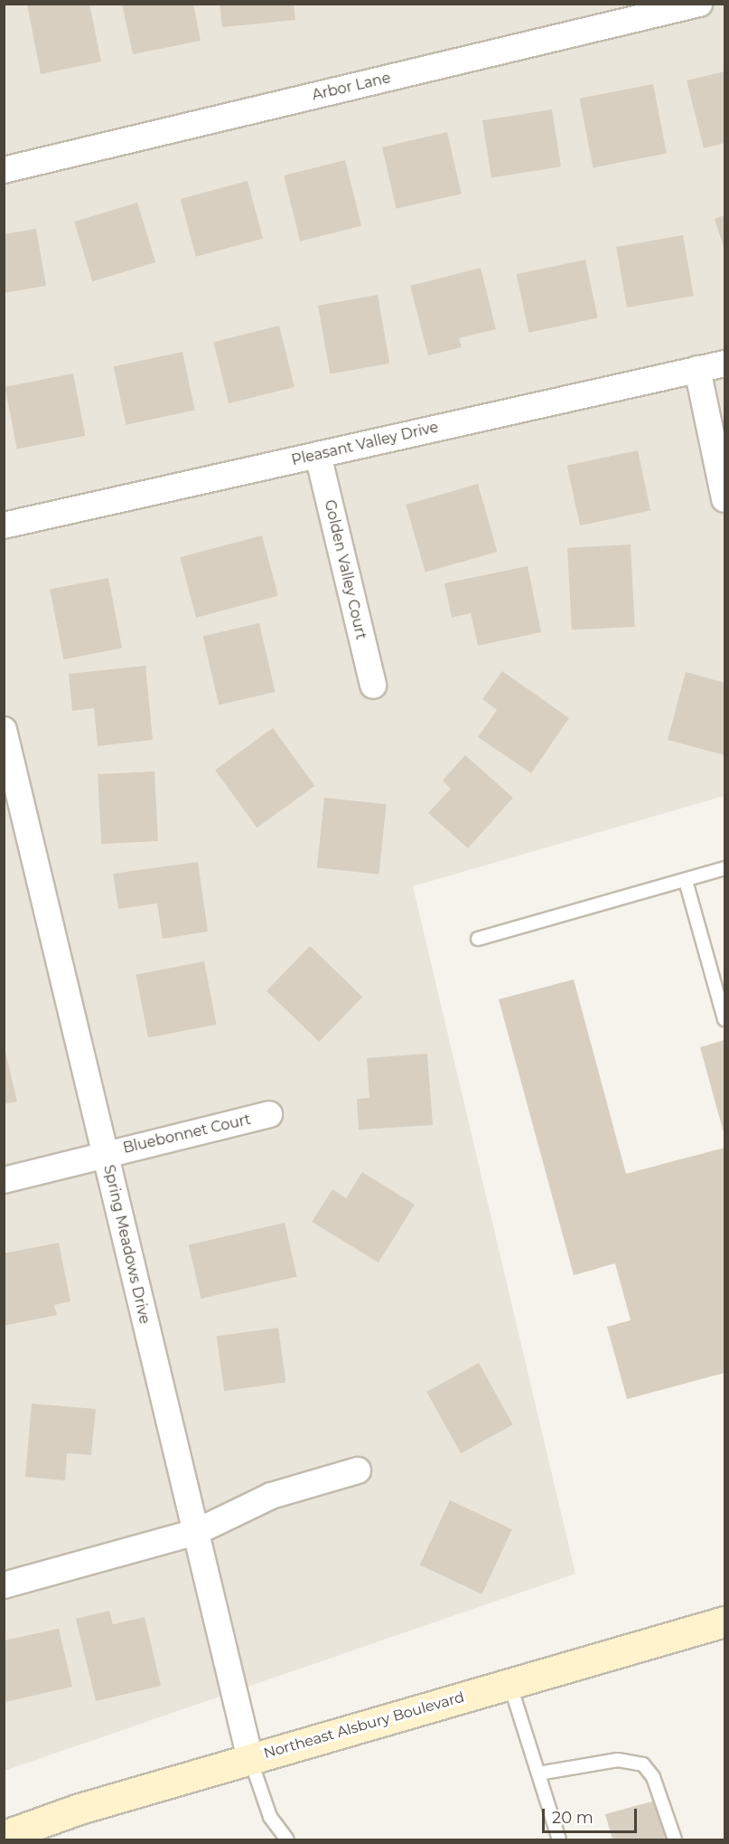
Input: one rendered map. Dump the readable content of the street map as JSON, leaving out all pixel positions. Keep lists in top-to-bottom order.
{
  "streets": {
    "main road": ["Northeast Alsbury Boulevard"],
    "street": [
      "Arbor Lane",
      "Pleasant Valley Drive",
      "Golden Valley Court",
      "Bluebonnet Court",
      "Spring Meadows Drive"
    ]
  },
  "crossings": [
    ["Pleasant Valley Drive", "Golden Valley Court"],
    ["Bluebonnet Court", "Spring Meadows Drive"],
    ["Spring Meadows Drive", "Northeast Alsbury Boulevard"]
  ],
  "scale_bar": "20 m"
}
